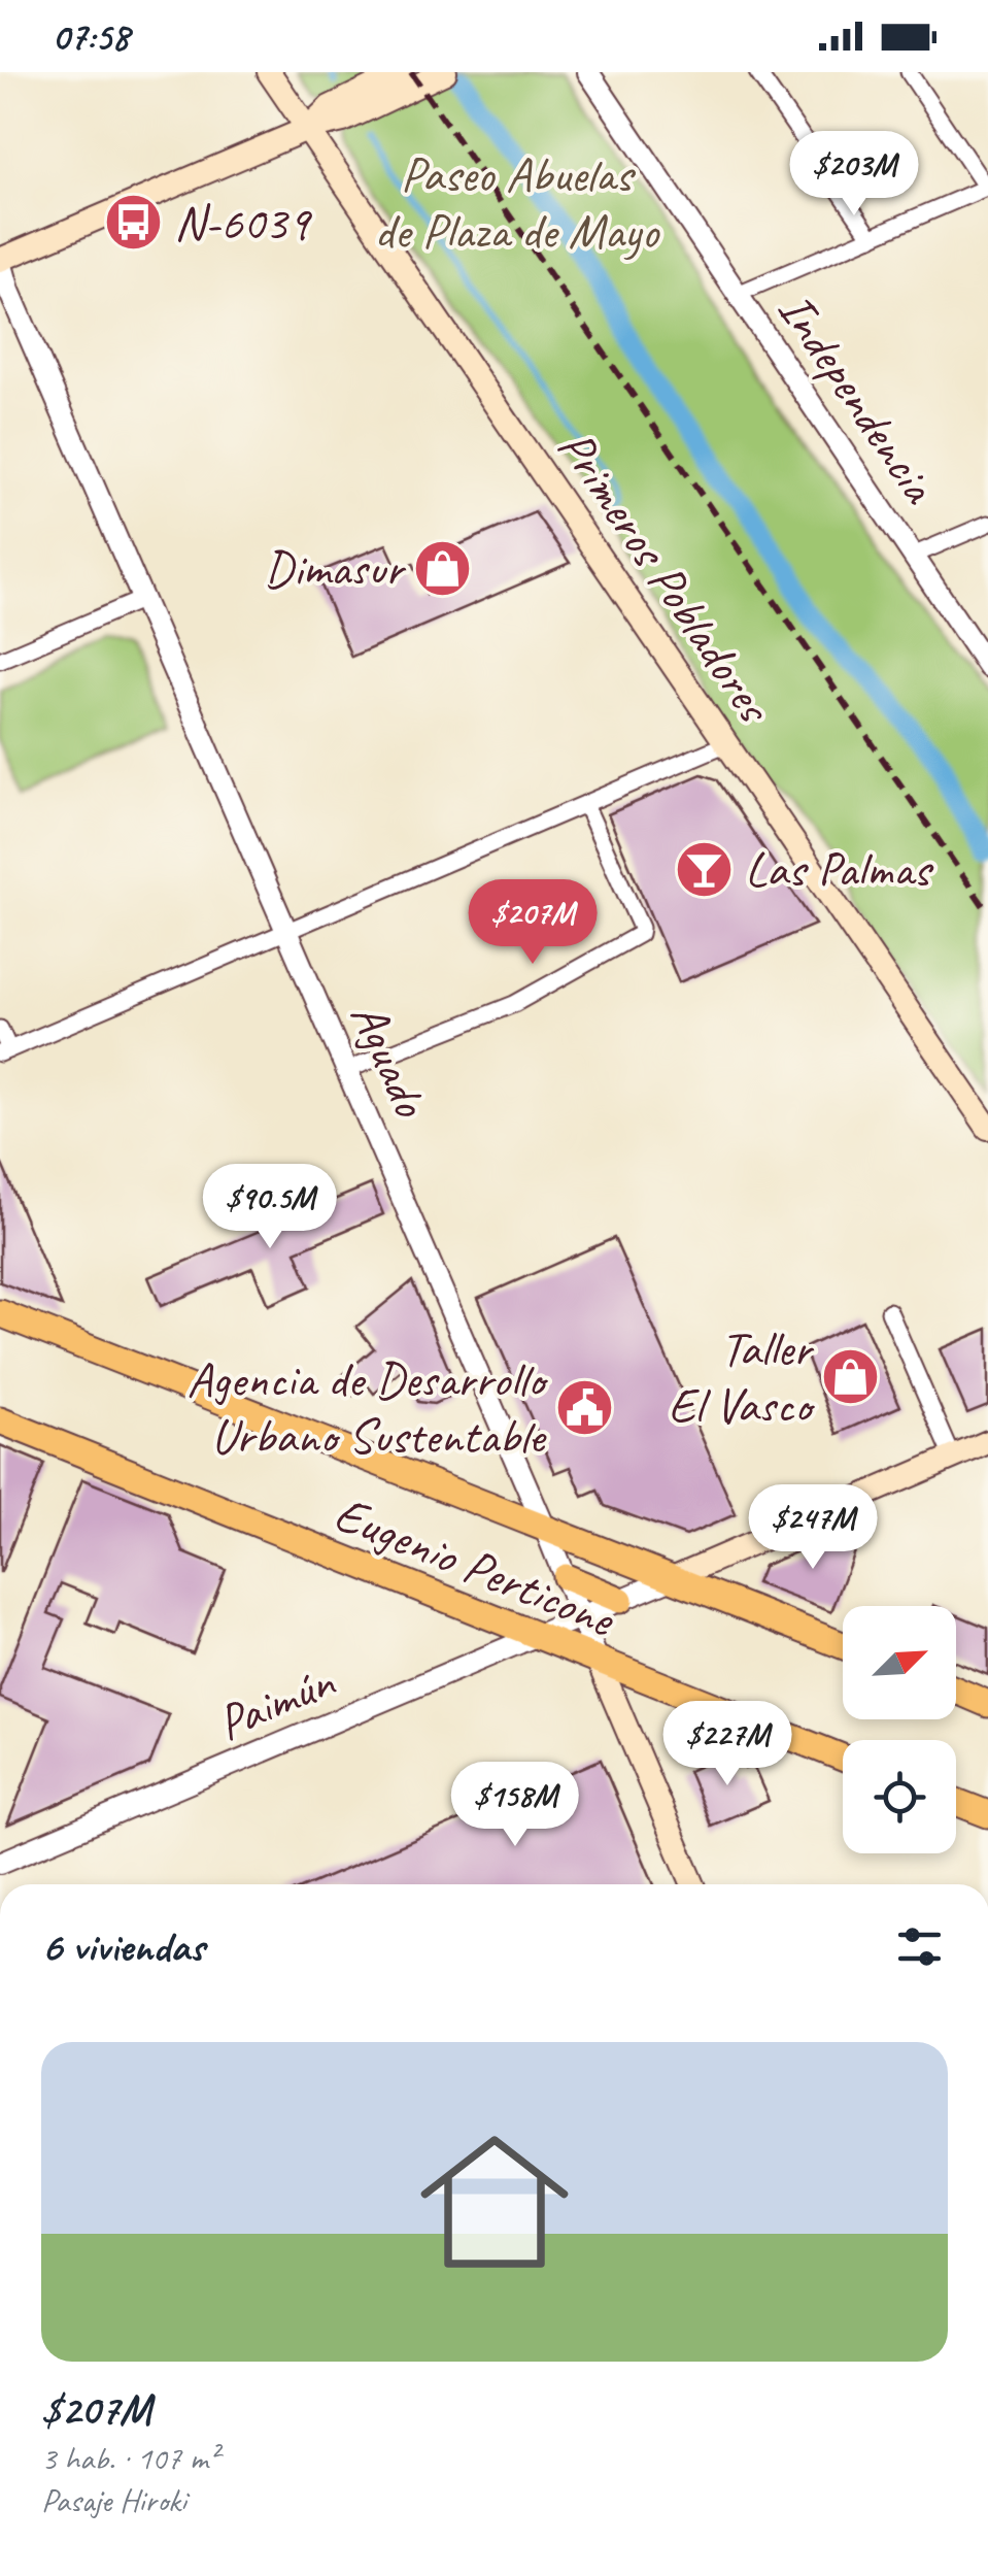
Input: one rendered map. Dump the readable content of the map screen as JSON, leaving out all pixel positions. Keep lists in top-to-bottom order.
{
  "streets": {
    "highway": ["Eugenio Perticone"],
    "main road": ["Primeros Pobladores", "Aguado"],
    "street": ["Independencia", "Paimún"]
  },
  "crossings": [
    ["Aguado", "Eugenio Perticone"],
    ["Aguado", "Paimún"],
    ["Eugenio Perticone", "Paimún"]
  ],
  "parks": ["Paseo Abuelas de Plaza de Mayo"],
  "places": {
    "bus stop": ["N-6039"],
    "shop": ["Dimasur", "Taller El Vasco"],
    "bar": ["Las Palmas"],
    "public building": ["Agencia de Desarrollo Urbano Sustentable"]
  },
  "north": "top right",
  "page": {
    "status": "07:58",
    "price": [
      "$203M",
      "$207M",
      "$90.5M",
      "$247M",
      "$227M",
      "$158M"
    ],
    "heading": "6 viviendas",
    "list": [
      {
        "name": "$207M",
        "note": "3 hab. · 107 m² · Pasaje Hiroki"
      }
    ]
  }
}
